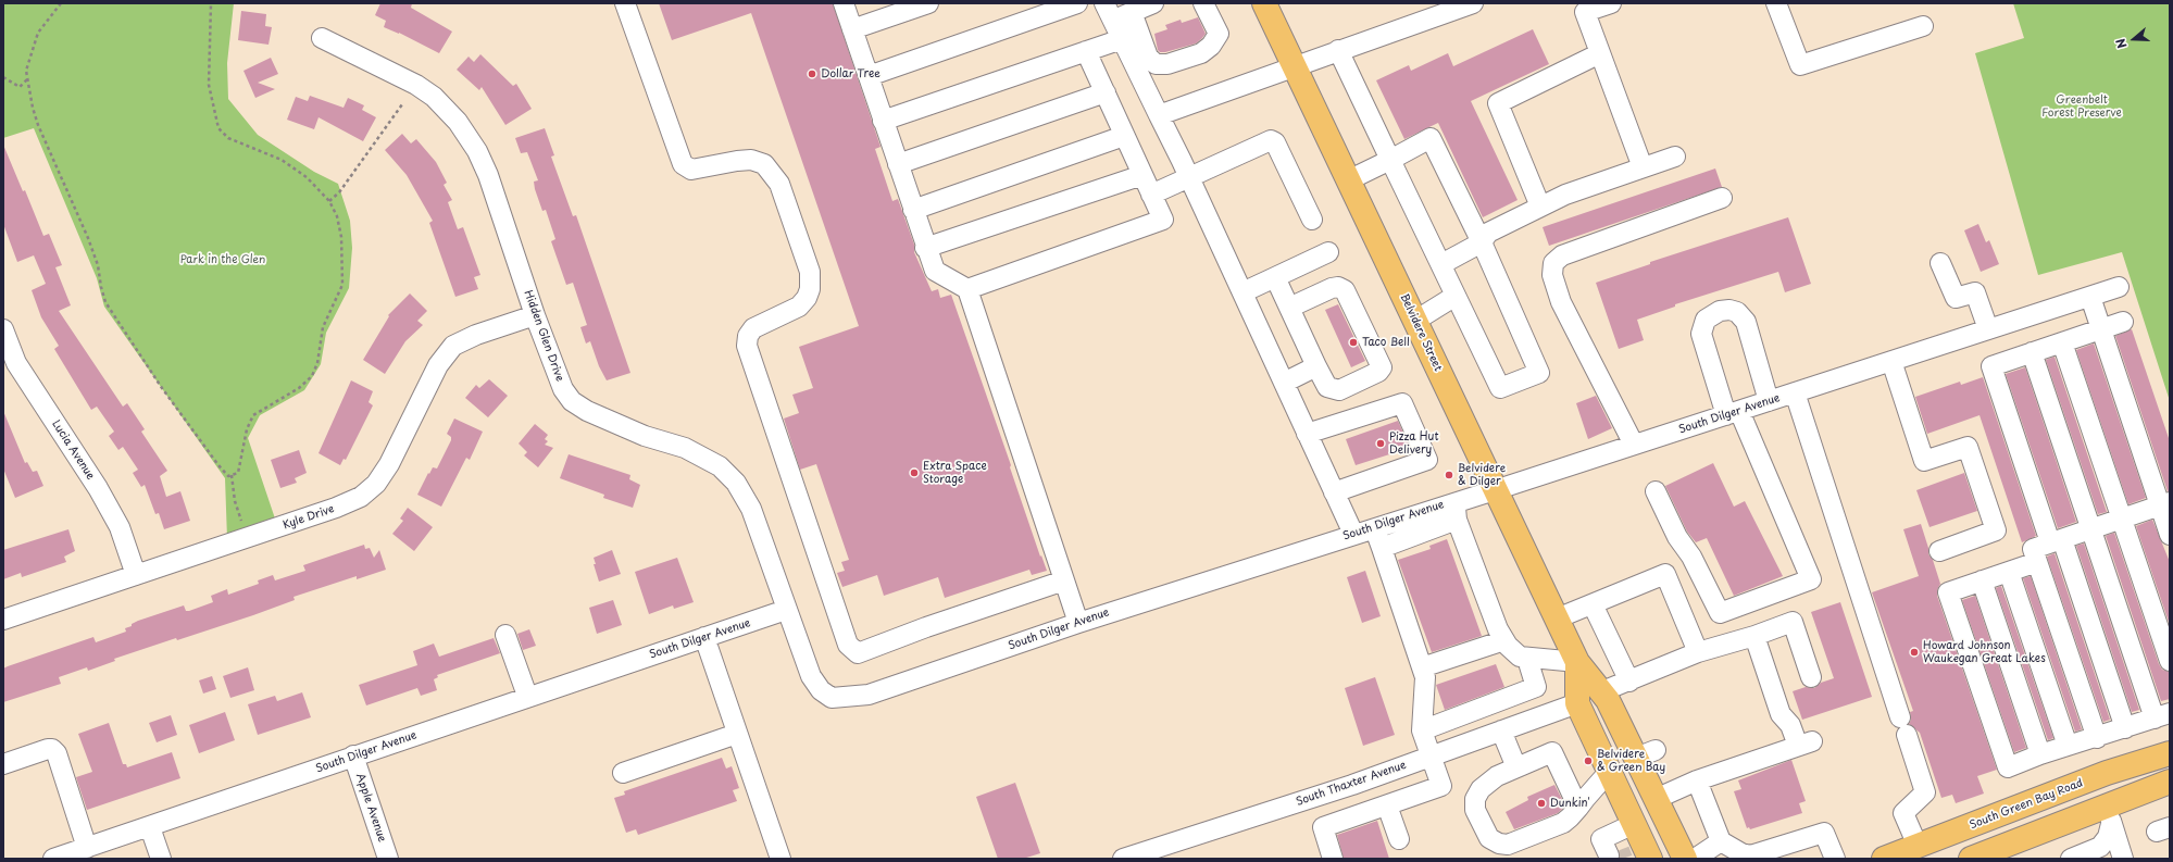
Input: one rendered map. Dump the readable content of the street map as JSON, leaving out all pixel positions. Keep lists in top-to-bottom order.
{
  "streets": {
    "main road": ["Belvidere Street", "South Green Bay Road"],
    "street": [
      "Hidden Glen Drive",
      "South Dilger Avenue",
      "Lucia Avenue",
      "Kyle Drive",
      "South Thaxter Avenue",
      "Apple Avenue"
    ]
  },
  "crossings": [
    ["Belvidere Street", "South Dilger Avenue"],
    ["Belvidere Street", "South Thaxter Avenue"],
    ["Hidden Glen Drive", "South Dilger Avenue"],
    ["Hidden Glen Drive", "Kyle Drive"],
    ["South Dilger Avenue", "Apple Avenue"],
    ["Lucia Avenue", "Kyle Drive"]
  ],
  "parks": ["Greenbelt Forest Preserve", "Park in the Glen"],
  "places": [
    "Dollar Tree",
    "Taco Bell",
    "Pizza Hut Delivery",
    "Extra Space Storage",
    "Belvidere & Dilger",
    "Howard Johnson Waukegan Great Lakes",
    "Belvidere & Green Bay",
    "Dunkin'"
  ],
  "north": "left"
}
